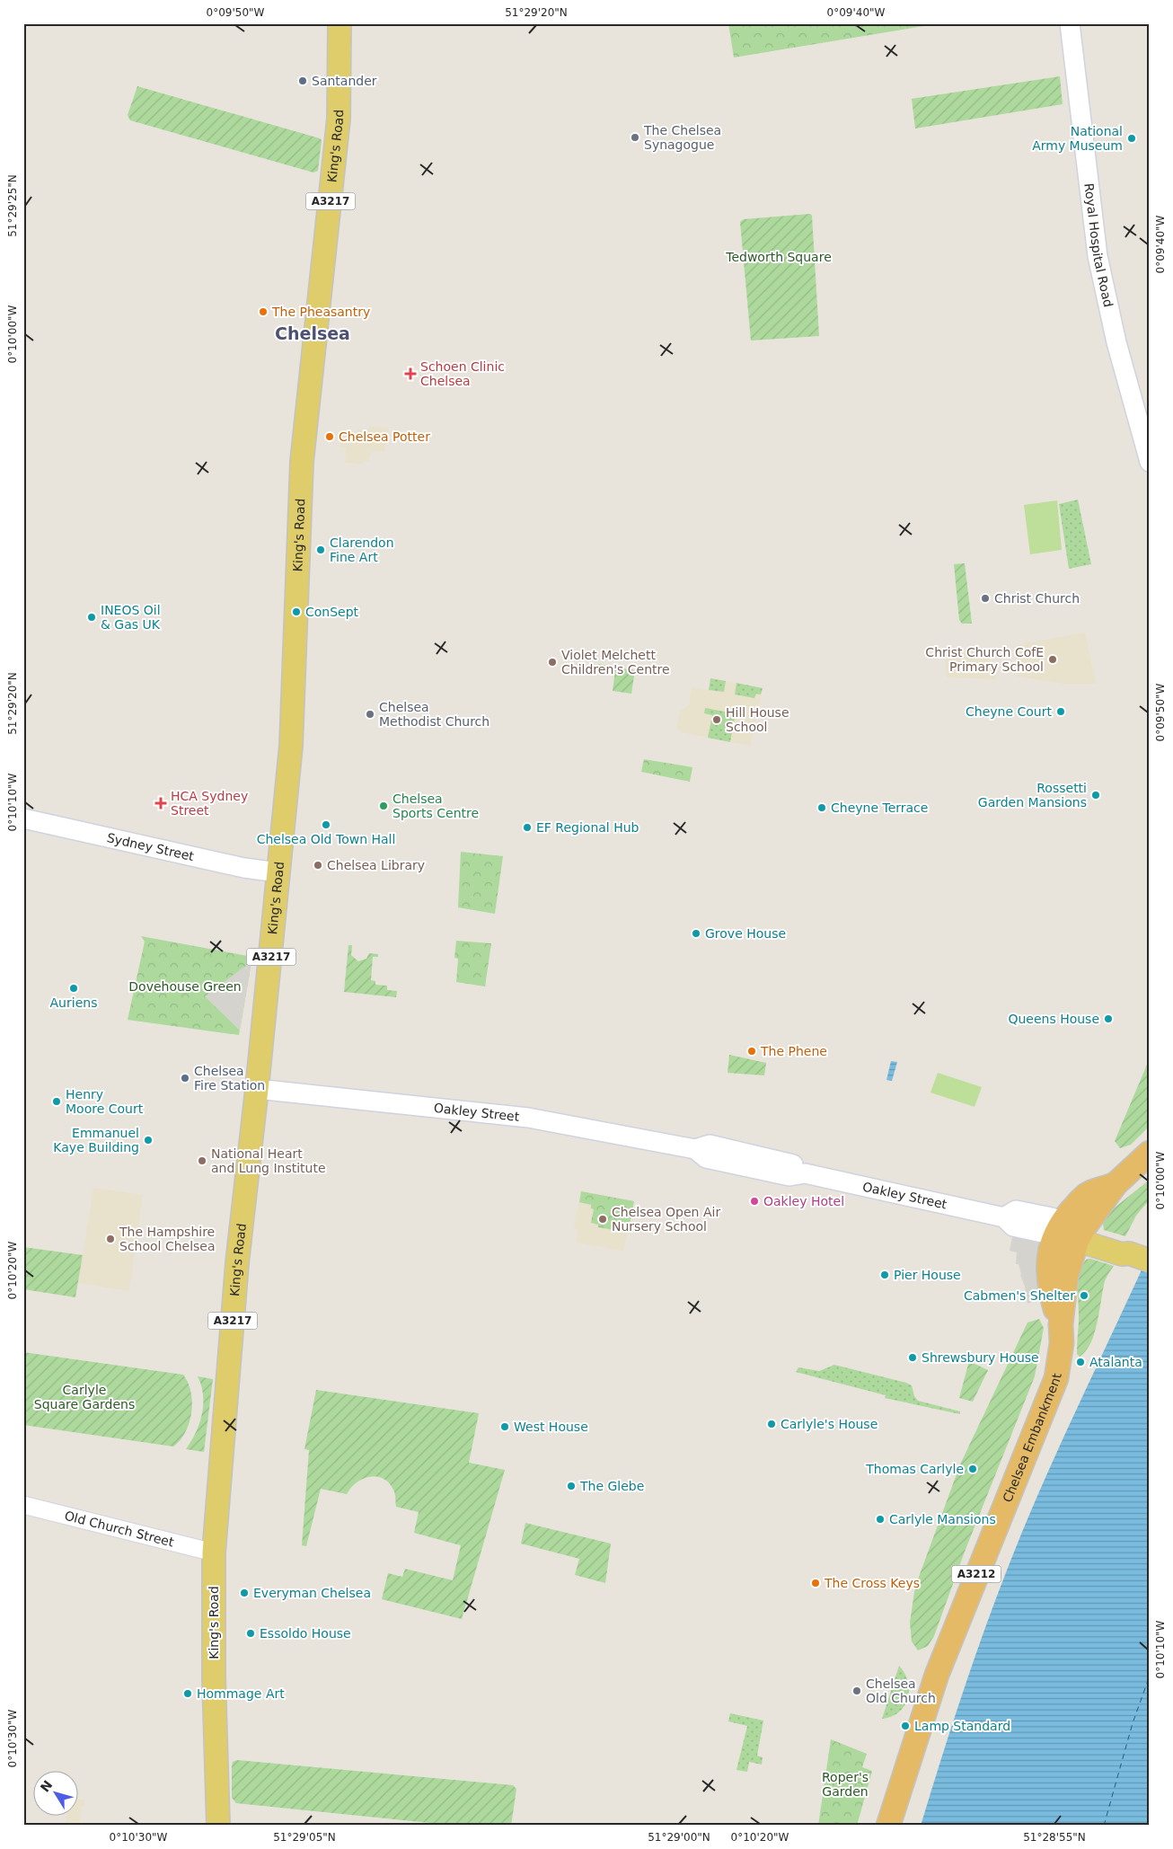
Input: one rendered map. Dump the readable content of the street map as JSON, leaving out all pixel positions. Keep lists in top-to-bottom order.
{
  "streets": {
    "highway": ["Chelsea Embankment", "A3212"],
    "main road": [
      "King's Road",
      "A3217",
      "Royal Hospital Road",
      "Sydney Street",
      "Oakley Street"
    ],
    "street": ["Old Church Street"]
  },
  "crossings": [
    ["King's Road", "Sydney Street"],
    ["King's Road", "Oakley Street"],
    ["King's Road", "Old Church Street"],
    ["Oakley Street", "Chelsea Embankment"]
  ],
  "districts": ["Chelsea"],
  "parks": [
    "Tedworth Square",
    "Dovehouse Green",
    "Carlyle Square Gardens",
    "Roper's Garden"
  ],
  "places": {
    "other": [
      "Santander",
      "The Chelsea Synagogue",
      "National Army Museum",
      "The Pheasantry",
      "Chelsea Potter",
      "Clarendon Fine Art",
      "Christ Church",
      "ConSept",
      "INEOS Oil & Gas UK",
      "Christ Church CofE Primary School",
      "Violet Melchett Children's Centre",
      "Cheyne Court",
      "Chelsea Methodist Church",
      "Hill House School",
      "Rossetti Garden Mansions",
      "Chelsea Sports Centre",
      "Cheyne Terrace",
      "Chelsea Old Town Hall",
      "EF Regional Hub",
      "Chelsea Library",
      "Grove House",
      "Auriens",
      "Queens House",
      "The Phene",
      "Chelsea Fire Station",
      "Henry Moore Court",
      "Emmanuel Kaye Building",
      "National Heart and Lung Institute",
      "Oakley Hotel",
      "Chelsea Open Air Nursery School",
      "The Hampshire School Chelsea",
      "Pier House",
      "Cabmen's Shelter",
      "Shrewsbury House",
      "Atalanta",
      "Carlyle's House",
      "West House",
      "Thomas Carlyle",
      "The Glebe",
      "Carlyle Mansions",
      "The Cross Keys",
      "Everyman Chelsea",
      "Essoldo House",
      "Chelsea Old Church",
      "Hommage Art",
      "Lamp Standard"
    ],
    "health": ["Schoen Clinic Chelsea", "HCA Sydney Street"]
  },
  "north": "top left",
  "coordinates": [
    "0°09'50\"W",
    "51°29'20\"N",
    "0°09'40\"W",
    "51°29'25\"N",
    "0°10'00\"W",
    "0°10'10\"W",
    "0°10'20\"W",
    "0°10'30\"W",
    "51°29'05\"N",
    "51°29'00\"N",
    "51°28'55\"N"
  ]
}
